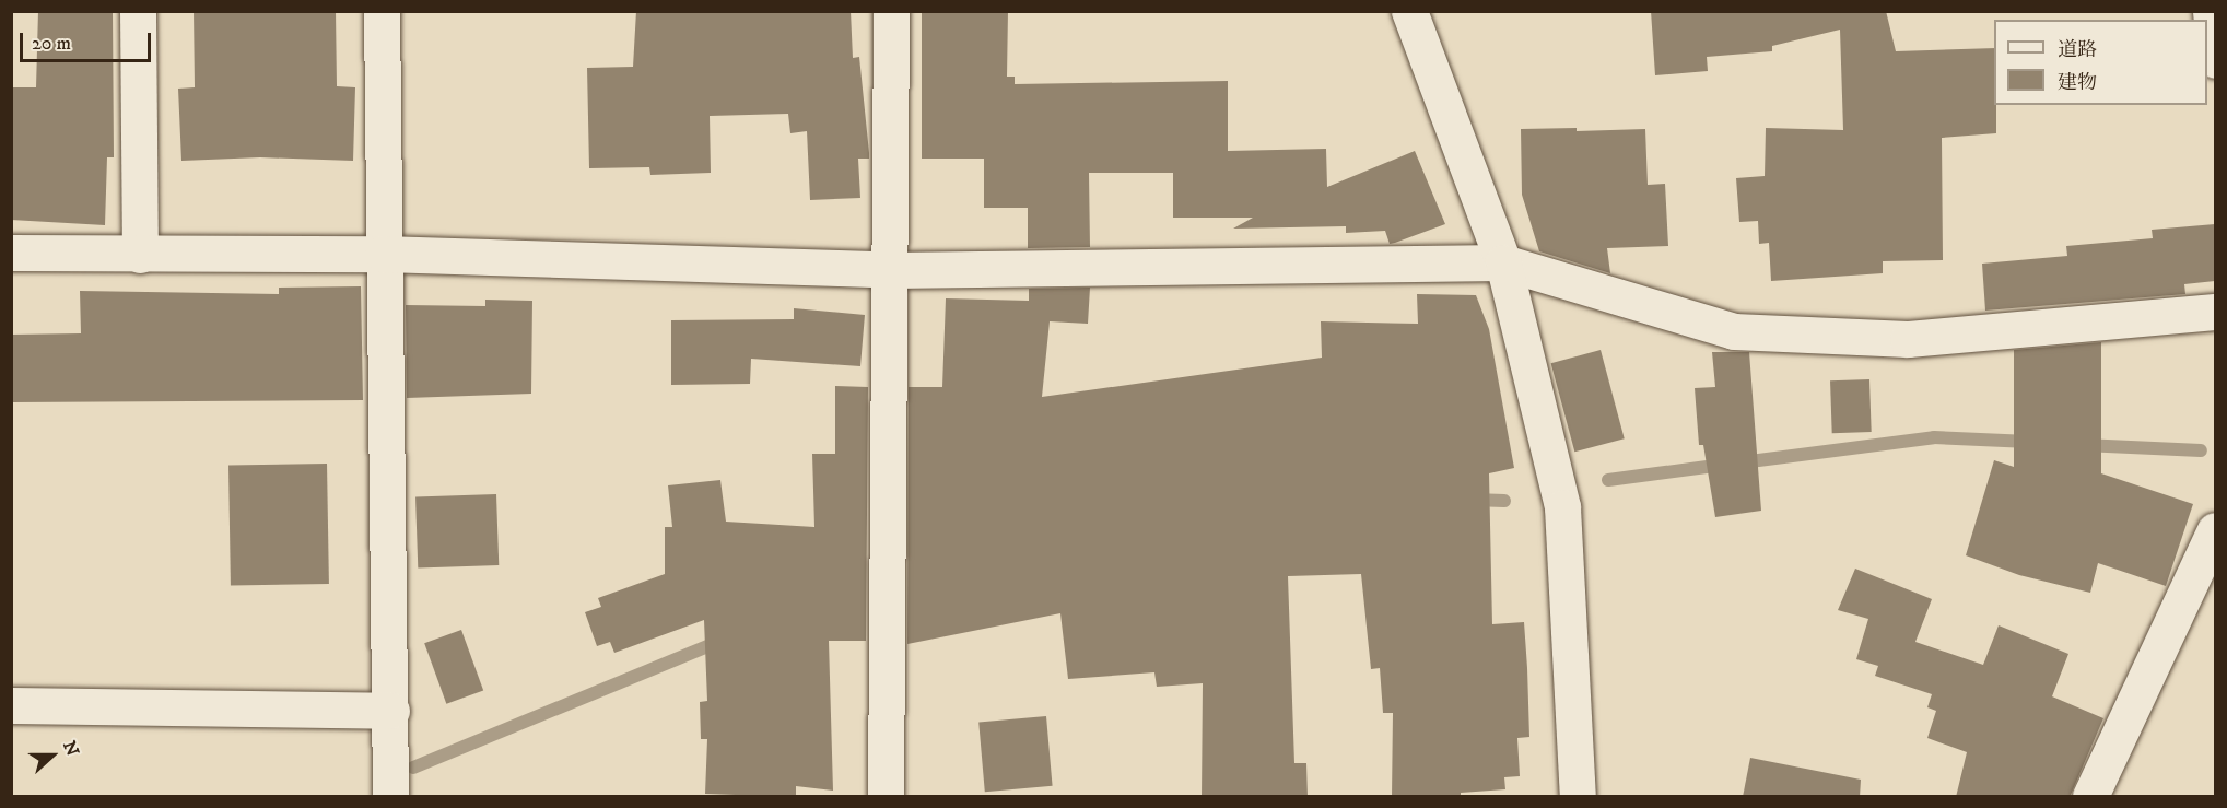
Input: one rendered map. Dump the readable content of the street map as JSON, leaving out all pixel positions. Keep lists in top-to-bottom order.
{
  "legend": ["道路", "建物"],
  "scale_bar": "20 m",
  "north": "right"
}
